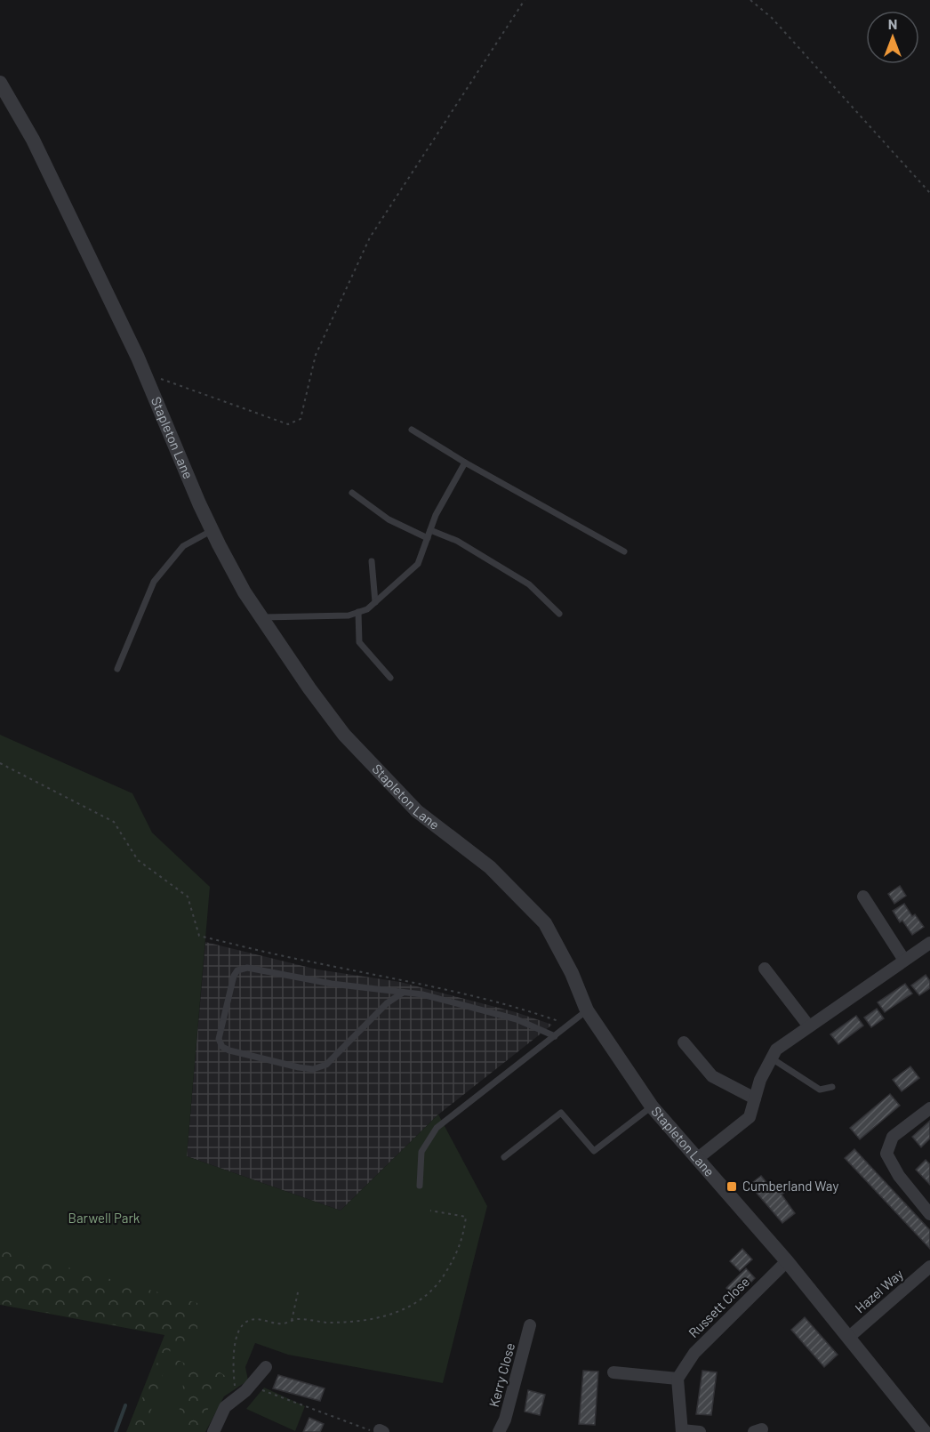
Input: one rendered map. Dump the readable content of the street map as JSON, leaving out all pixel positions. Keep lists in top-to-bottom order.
{
  "streets": {
    "street": [
      "Stapleton Lane",
      "Hazel Way",
      "Russett Close",
      "Kerry Close"
    ]
  },
  "crossings": [
    ["Stapleton Lane", "Hazel Way"],
    ["Stapleton Lane", "Russett Close"]
  ],
  "parks": ["Barwell Park"],
  "places": {
    "transit": ["Cumberland Way"]
  },
  "north": "top"
}
